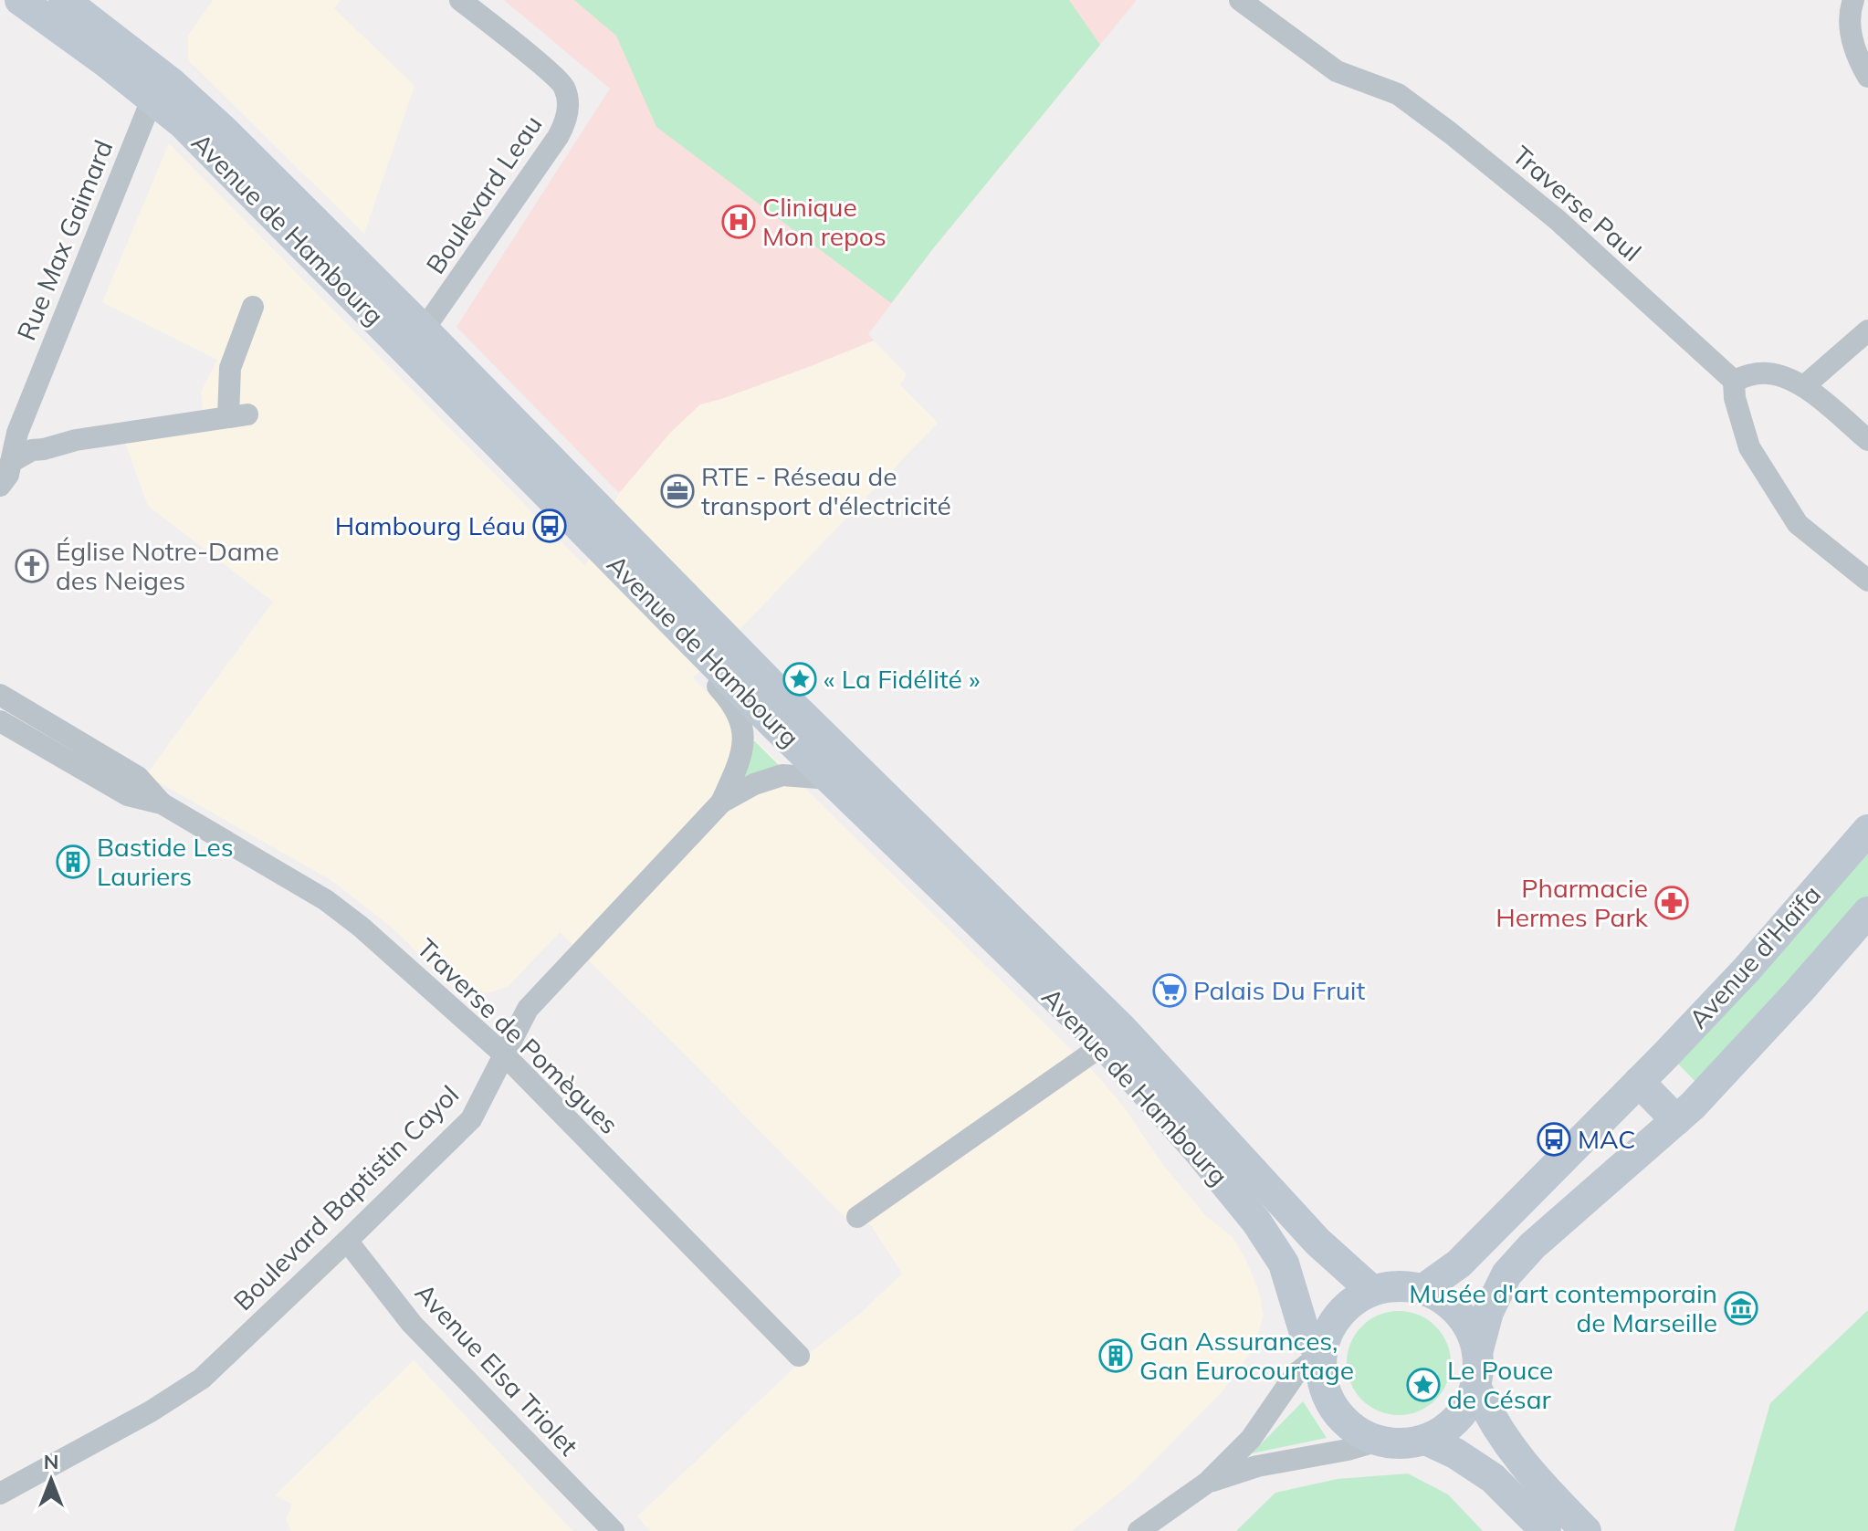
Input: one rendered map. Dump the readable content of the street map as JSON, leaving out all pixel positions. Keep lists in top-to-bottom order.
{
  "streets": {
    "street": [
      "Boulevard Leau",
      "Traverse Paul",
      "Avenue de Hambourg",
      "Rue Max Gaimard",
      "Avenue d'Haïfa",
      "Traverse de Pomègues",
      "Boulevard Baptistin Cayol",
      "Avenue Elsa Triolet"
    ]
  },
  "crossings": [
    ["Boulevard Leau", "Avenue de Hambourg"],
    ["Avenue de Hambourg", "Rue Max Gaimard"],
    ["Avenue de Hambourg", "Avenue d'Haïfa"],
    ["Avenue de Hambourg", "Boulevard Baptistin Cayol"],
    ["Traverse de Pomègues", "Boulevard Baptistin Cayol"],
    ["Boulevard Baptistin Cayol", "Avenue Elsa Triolet"]
  ],
  "places": {
    "hospital": ["Clinique Mon repos"],
    "office": ["RTE - Réseau de transport d'électricité"],
    "bus stop": ["Hambourg Léau", "MAC"],
    "church": ["Église Notre-Dame des Neiges"],
    "place": ["« La Fidélité »", "Le Pouce de César"],
    "building": ["Bastide Les Lauriers", "Gan Assurances, Gan Eurocourtage"],
    "pharmacy": ["Pharmacie Hermes Park"],
    "supermarket": ["Palais Du Fruit"],
    "museum": ["Musée d'art contemporain de Marseille"]
  },
  "north": "top"
}
